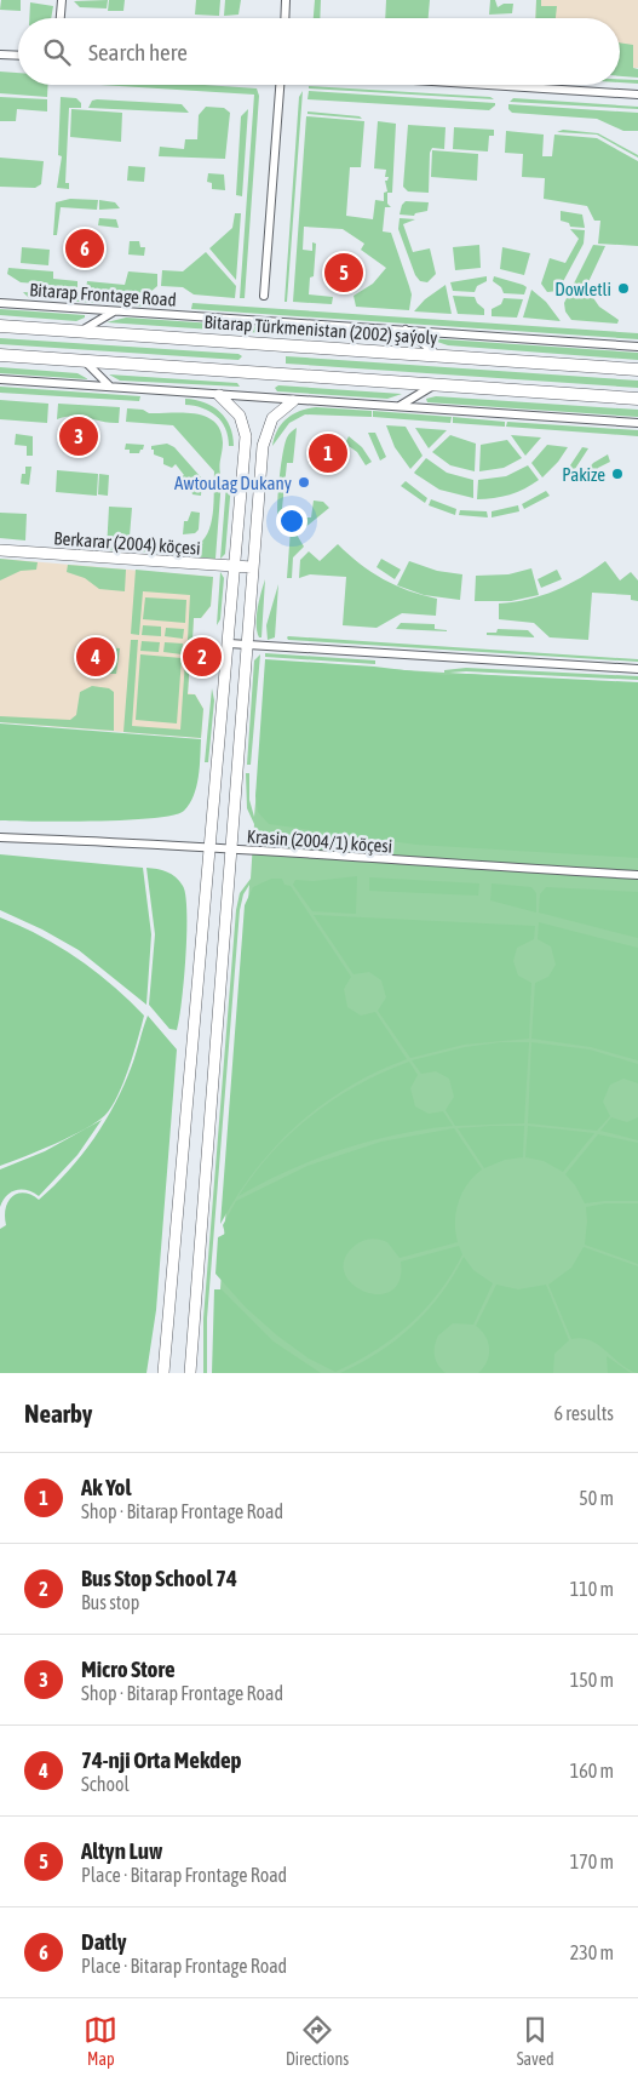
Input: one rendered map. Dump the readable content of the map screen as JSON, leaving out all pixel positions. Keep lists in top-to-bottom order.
{
  "streets": {
    "main road": ["Bitarap Türkmenistan (2002) şaýoly"],
    "street": ["Bitarap Frontage Road", "Berkarar (2004) köçesi", "Krasin (2004/1) köçesi"]
  },
  "places": ["Dowletli", "Pakize", "Awtoulag Dukany"],
  "page": {
    "search": "Search here",
    "pins": [
      "6",
      "5",
      "3",
      "1",
      "2",
      "4"
    ],
    "heading": ["Nearby", "6 results"],
    "list": [
      {
        "mark": "1",
        "name": "Ak Yol",
        "note": "Shop · Bitarap Frontage Road",
        "value": "50 m"
      },
      {
        "mark": "2",
        "name": "Bus Stop School 74",
        "note": "Bus stop",
        "value": "110 m"
      },
      {
        "mark": "3",
        "name": "Micro Store",
        "note": "Shop · Bitarap Frontage Road",
        "value": "150 m"
      },
      {
        "mark": "4",
        "name": "74-nji Orta Mekdep",
        "note": "School",
        "value": "160 m"
      },
      {
        "mark": "5",
        "name": "Altyn Luw",
        "note": "Place · Bitarap Frontage Road",
        "value": "170 m"
      },
      {
        "mark": "6",
        "name": "Datly",
        "note": "Place · Bitarap Frontage Road",
        "value": "230 m"
      }
    ],
    "nav": ["Map", "Directions", "Saved"]
  }
}
